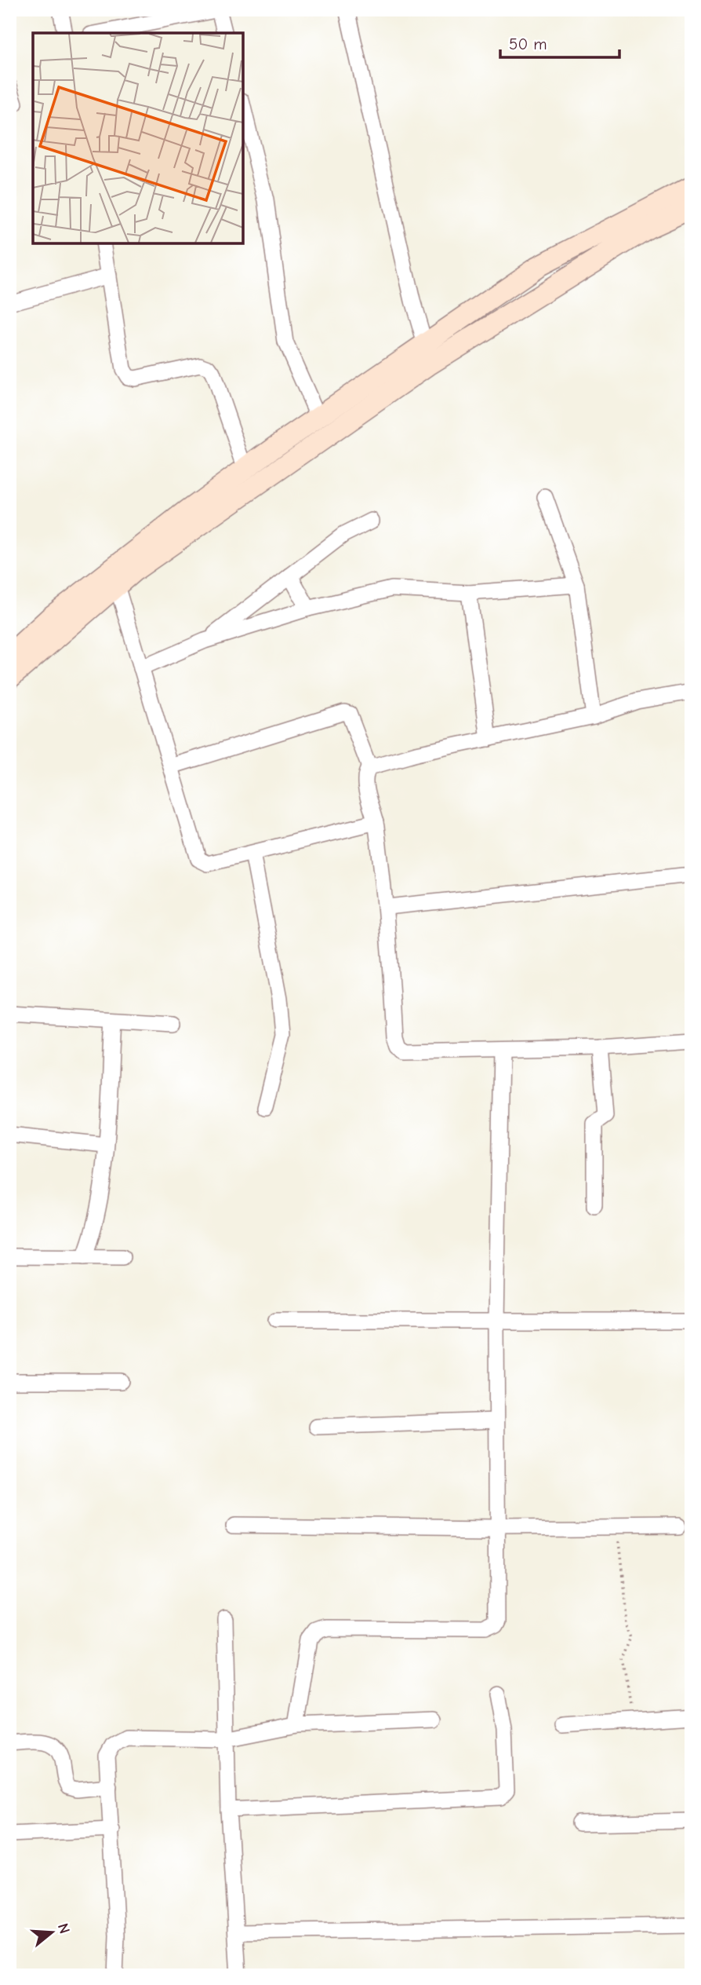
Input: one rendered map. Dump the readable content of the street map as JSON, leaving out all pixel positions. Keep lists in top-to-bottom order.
{
  "scale_bar": "50 m",
  "north": "right"
}
